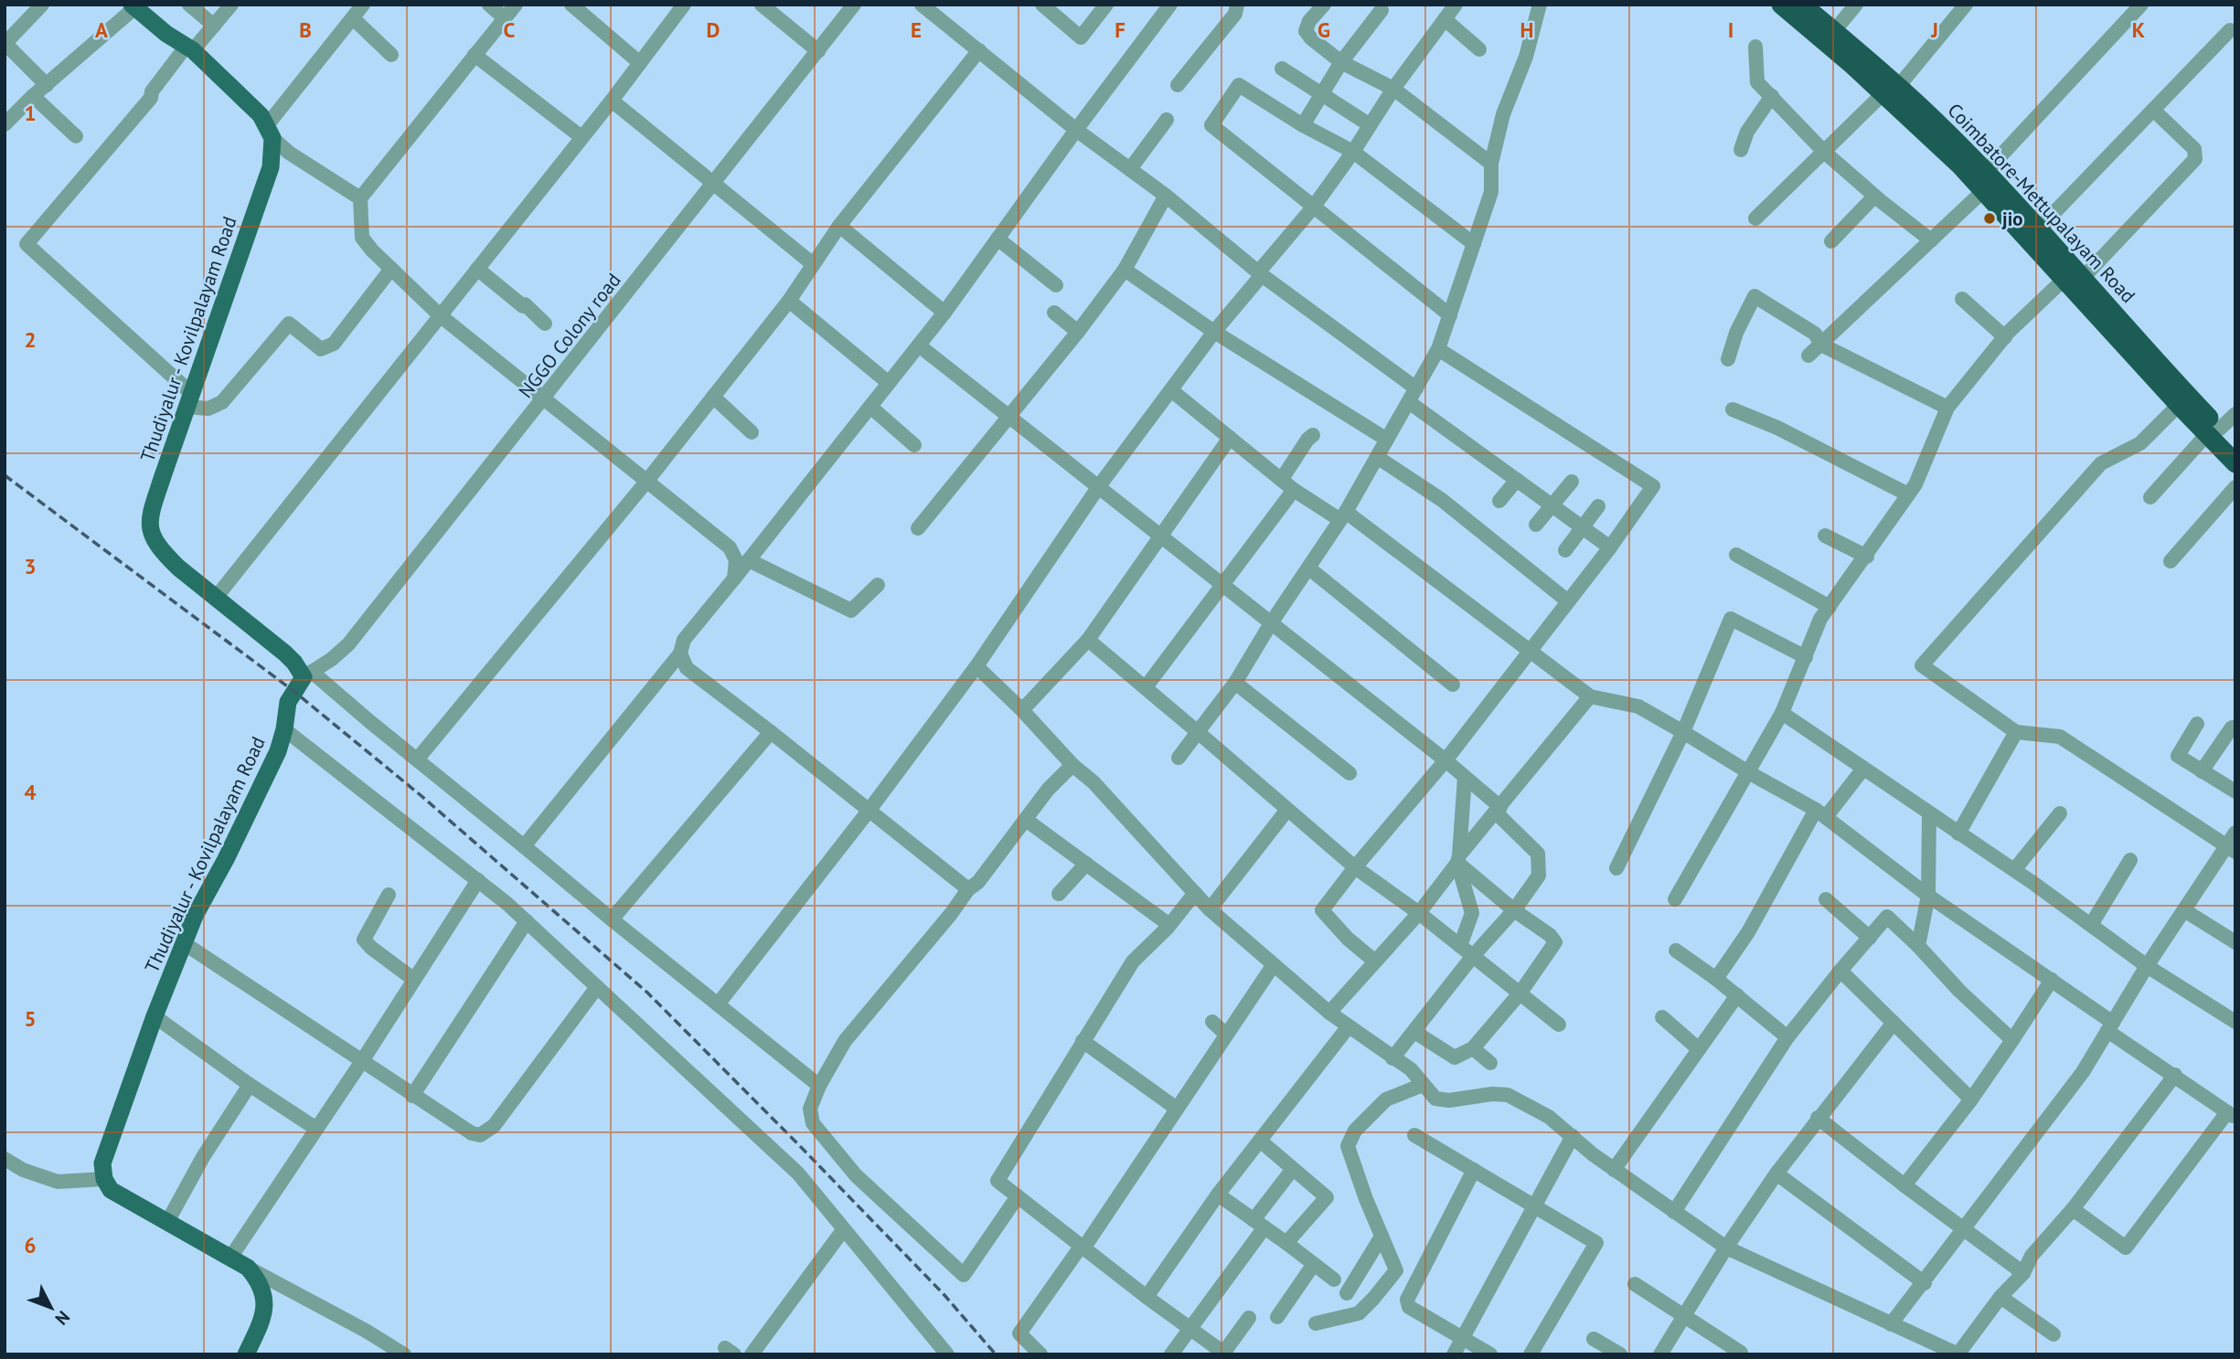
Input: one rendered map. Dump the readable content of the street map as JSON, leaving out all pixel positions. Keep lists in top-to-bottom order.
{
  "streets": {
    "highway": ["Coimbatore-Mettupalayam Road"],
    "main road": ["Thudiyalur - Kovilpalayam Road"],
    "street": ["NGGO Colony road"]
  },
  "crossings": [
    ["NGGO Colony road", "Thudiyalur - Kovilpalayam Road"]
  ],
  "places": ["jio"],
  "north": "bottom right",
  "grid": {
    "columns": [
      "A",
      "B",
      "C",
      "D",
      "E",
      "F",
      "G",
      "H",
      "I",
      "J",
      "K"
    ],
    "rows": [
      "1",
      "2",
      "3",
      "4",
      "5",
      "6"
    ]
  }
}
